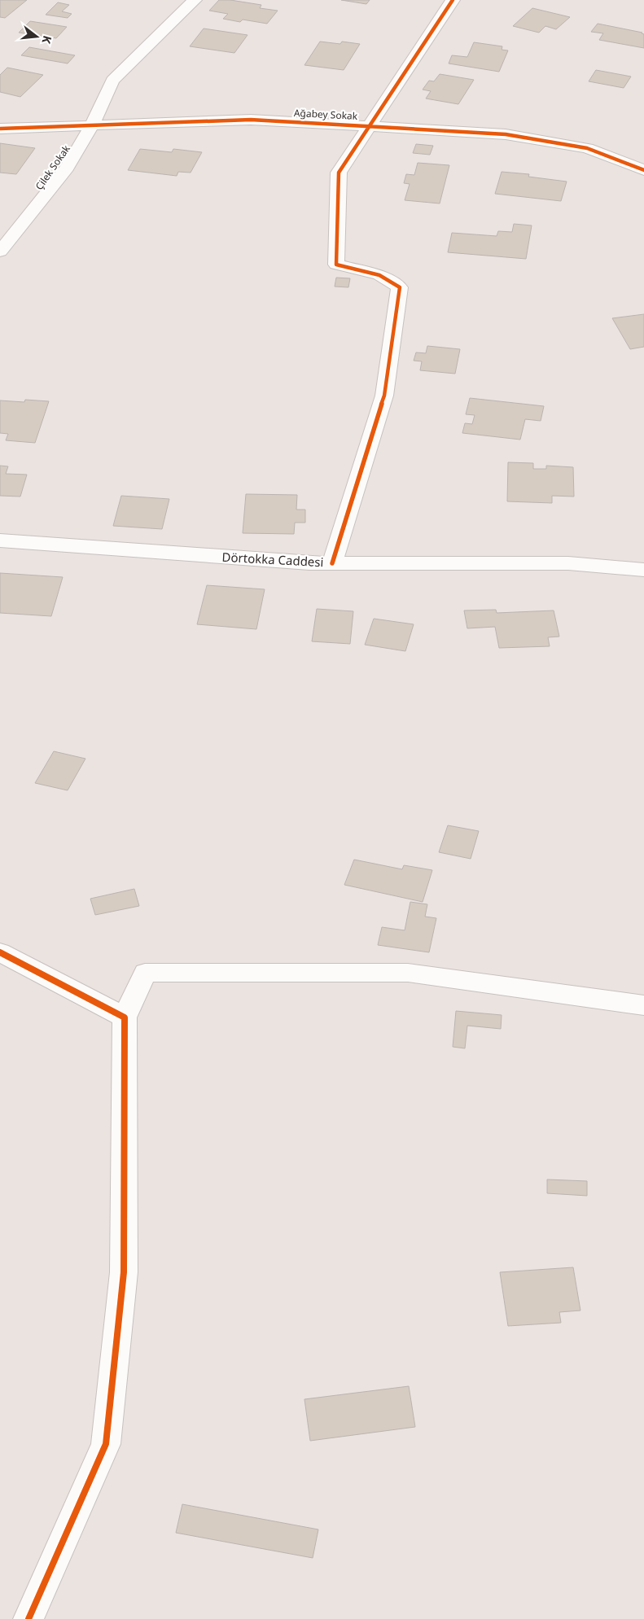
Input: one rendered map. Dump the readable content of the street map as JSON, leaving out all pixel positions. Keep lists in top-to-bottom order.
{
  "streets": {
    "street": ["Ağabey Sokak", "Çilek Sokak", "Dörtokka Caddesi"]
  },
  "crossings": [
    ["Ağabey Sokak", "Çilek Sokak"]
  ],
  "north": "right"
}
